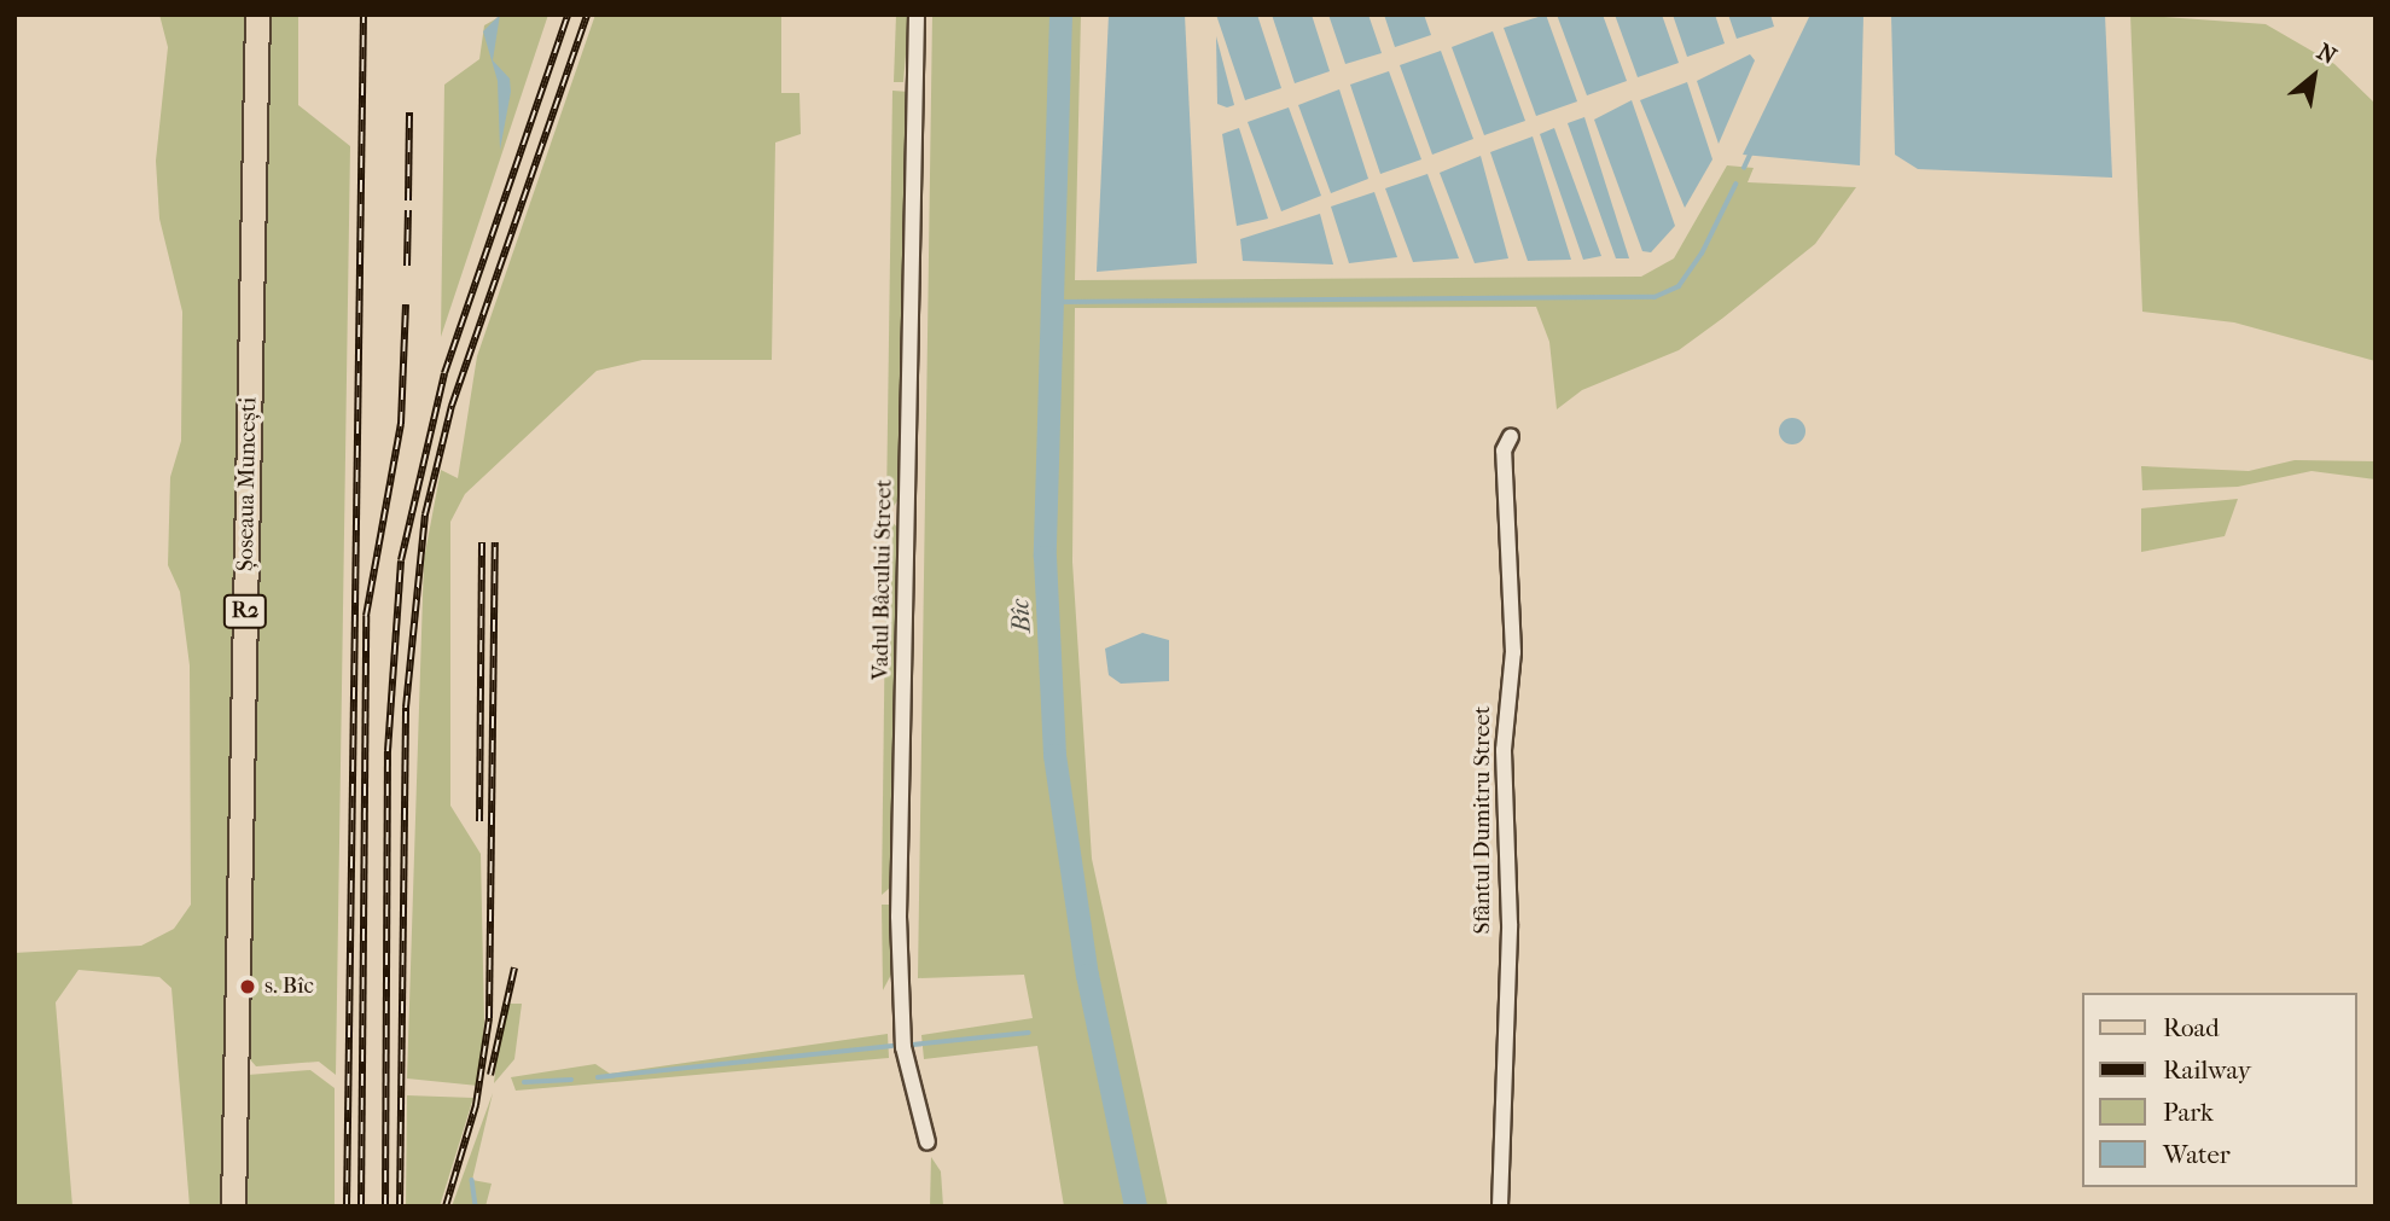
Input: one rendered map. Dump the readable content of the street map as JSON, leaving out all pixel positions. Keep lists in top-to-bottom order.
{
  "streets": {
    "main road": ["Șoseaua Muncești", "R2"],
    "street": ["Vadul Bâcului Street", "Sfântul Dumitru Street"]
  },
  "water": ["Bîc"],
  "places": ["s. Bîc"],
  "legend": [
    "Road",
    "Railway",
    "Park",
    "Water"
  ],
  "north": "top right"
}
